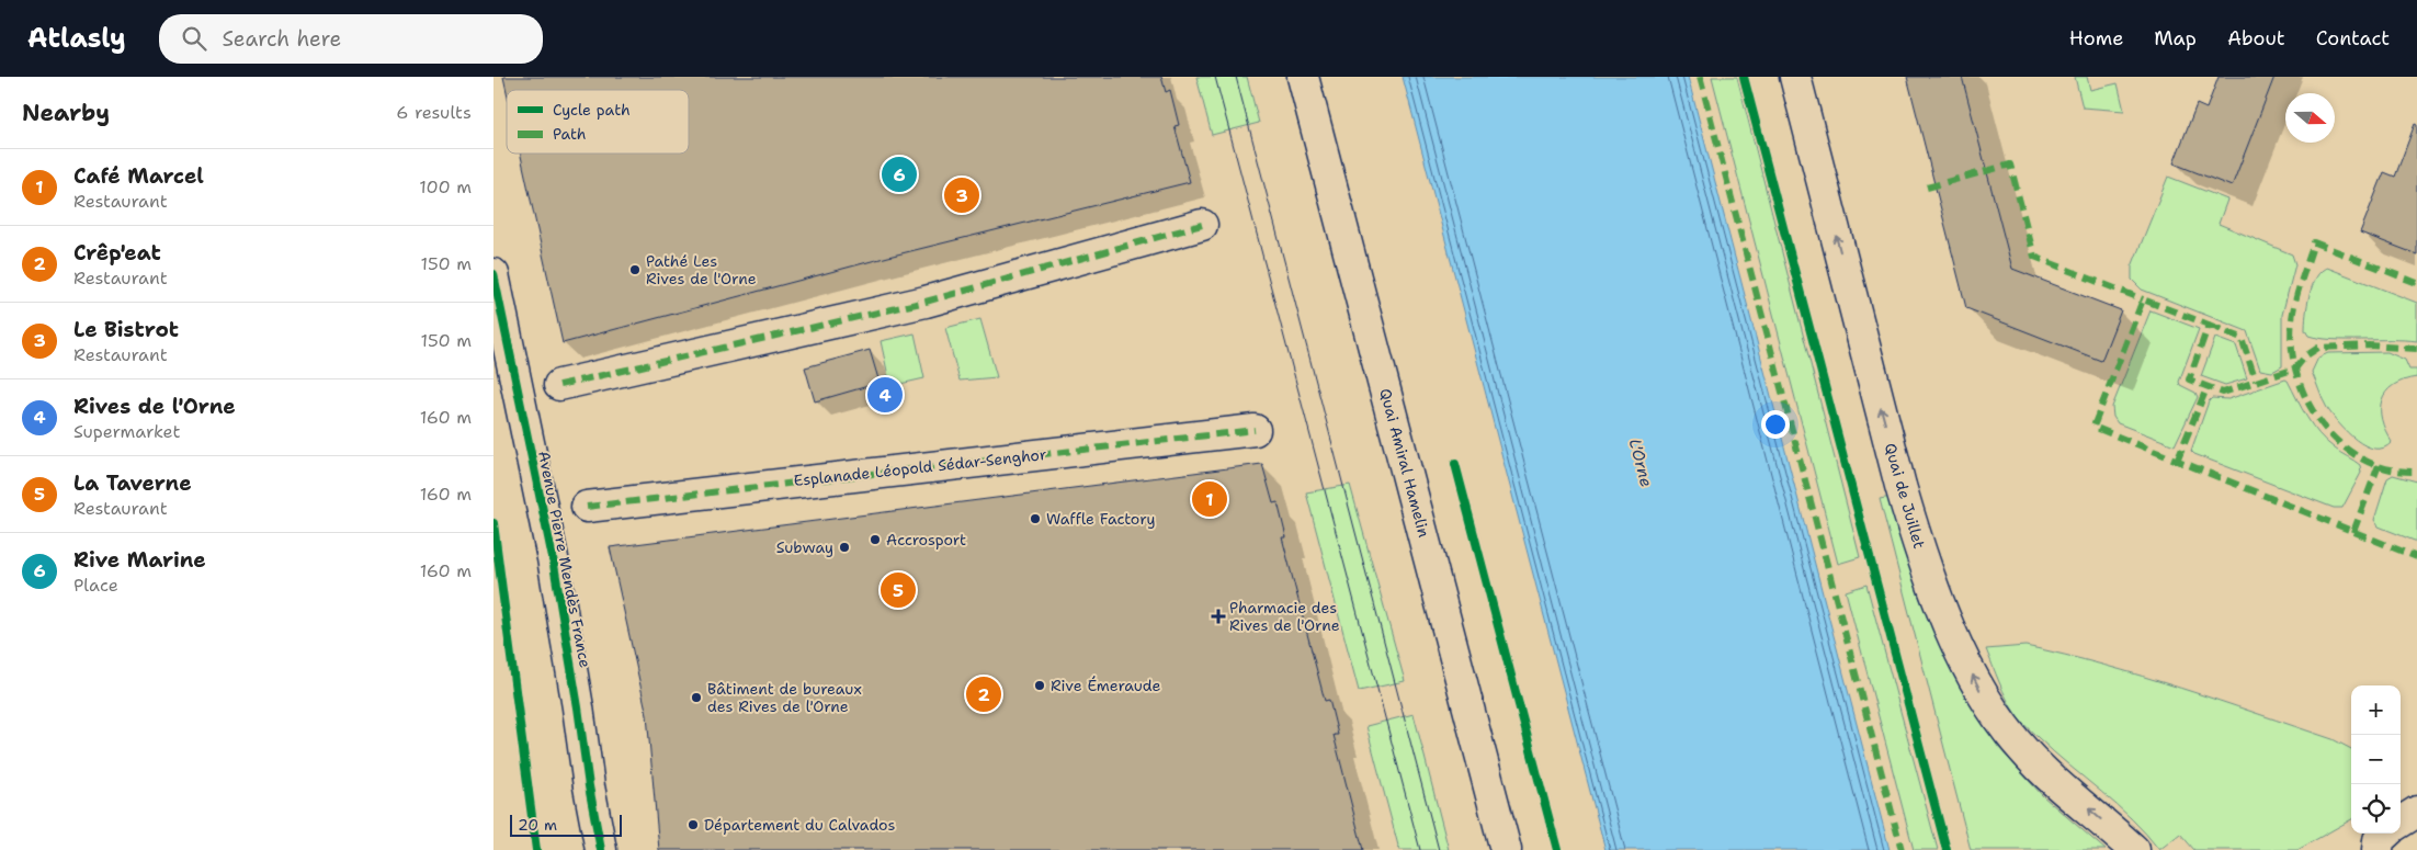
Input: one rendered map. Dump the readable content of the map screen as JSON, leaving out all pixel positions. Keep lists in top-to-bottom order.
{
  "streets": {
    "street": [
      "Quai Amiral Hamelin",
      "Esplanade Léopold Sédar-Senghor",
      "Quai de Juillet",
      "Avenue Pierre Mendès France"
    ]
  },
  "one_way": ["Quai de Juillet"],
  "water": ["L'Orne"],
  "places": {
    "other": [
      "Pathé Les Rives de l'Orne",
      "Waffle Factory",
      "Accrosport",
      "Subway",
      "Rive Émeraude",
      "Bâtiment de bureaux des Rives de l'Orne",
      "Département du Calvados"
    ],
    "health": ["Pharmacie des Rives de l'Orne"]
  },
  "legend": ["Cycle path", "Path"],
  "scale_bar": "20 m",
  "north": "right",
  "page": {
    "header": "Atlasly",
    "search": "Search here",
    "nav": [
      "Home",
      "Map",
      "About",
      "Contact"
    ],
    "heading": ["Nearby", "6 results"],
    "list": [
      {
        "mark": "1",
        "name": "Café Marcel",
        "note": "Restaurant",
        "value": "100 m"
      },
      {
        "mark": "2",
        "name": "Crêp'eat",
        "note": "Restaurant",
        "value": "150 m"
      },
      {
        "mark": "3",
        "name": "Le Bistrot",
        "note": "Restaurant",
        "value": "150 m"
      },
      {
        "mark": "4",
        "name": "Rives de l'Orne",
        "note": "Supermarket",
        "value": "160 m"
      },
      {
        "mark": "5",
        "name": "La Taverne",
        "note": "Restaurant",
        "value": "160 m"
      },
      {
        "mark": "6",
        "name": "Rive Marine",
        "note": "Place",
        "value": "160 m"
      }
    ],
    "pins": [
      "6",
      "3",
      "4",
      "1",
      "5",
      "2"
    ],
    "map_buttons": ["+", "−"],
    "scale": "20 m"
  }
}
